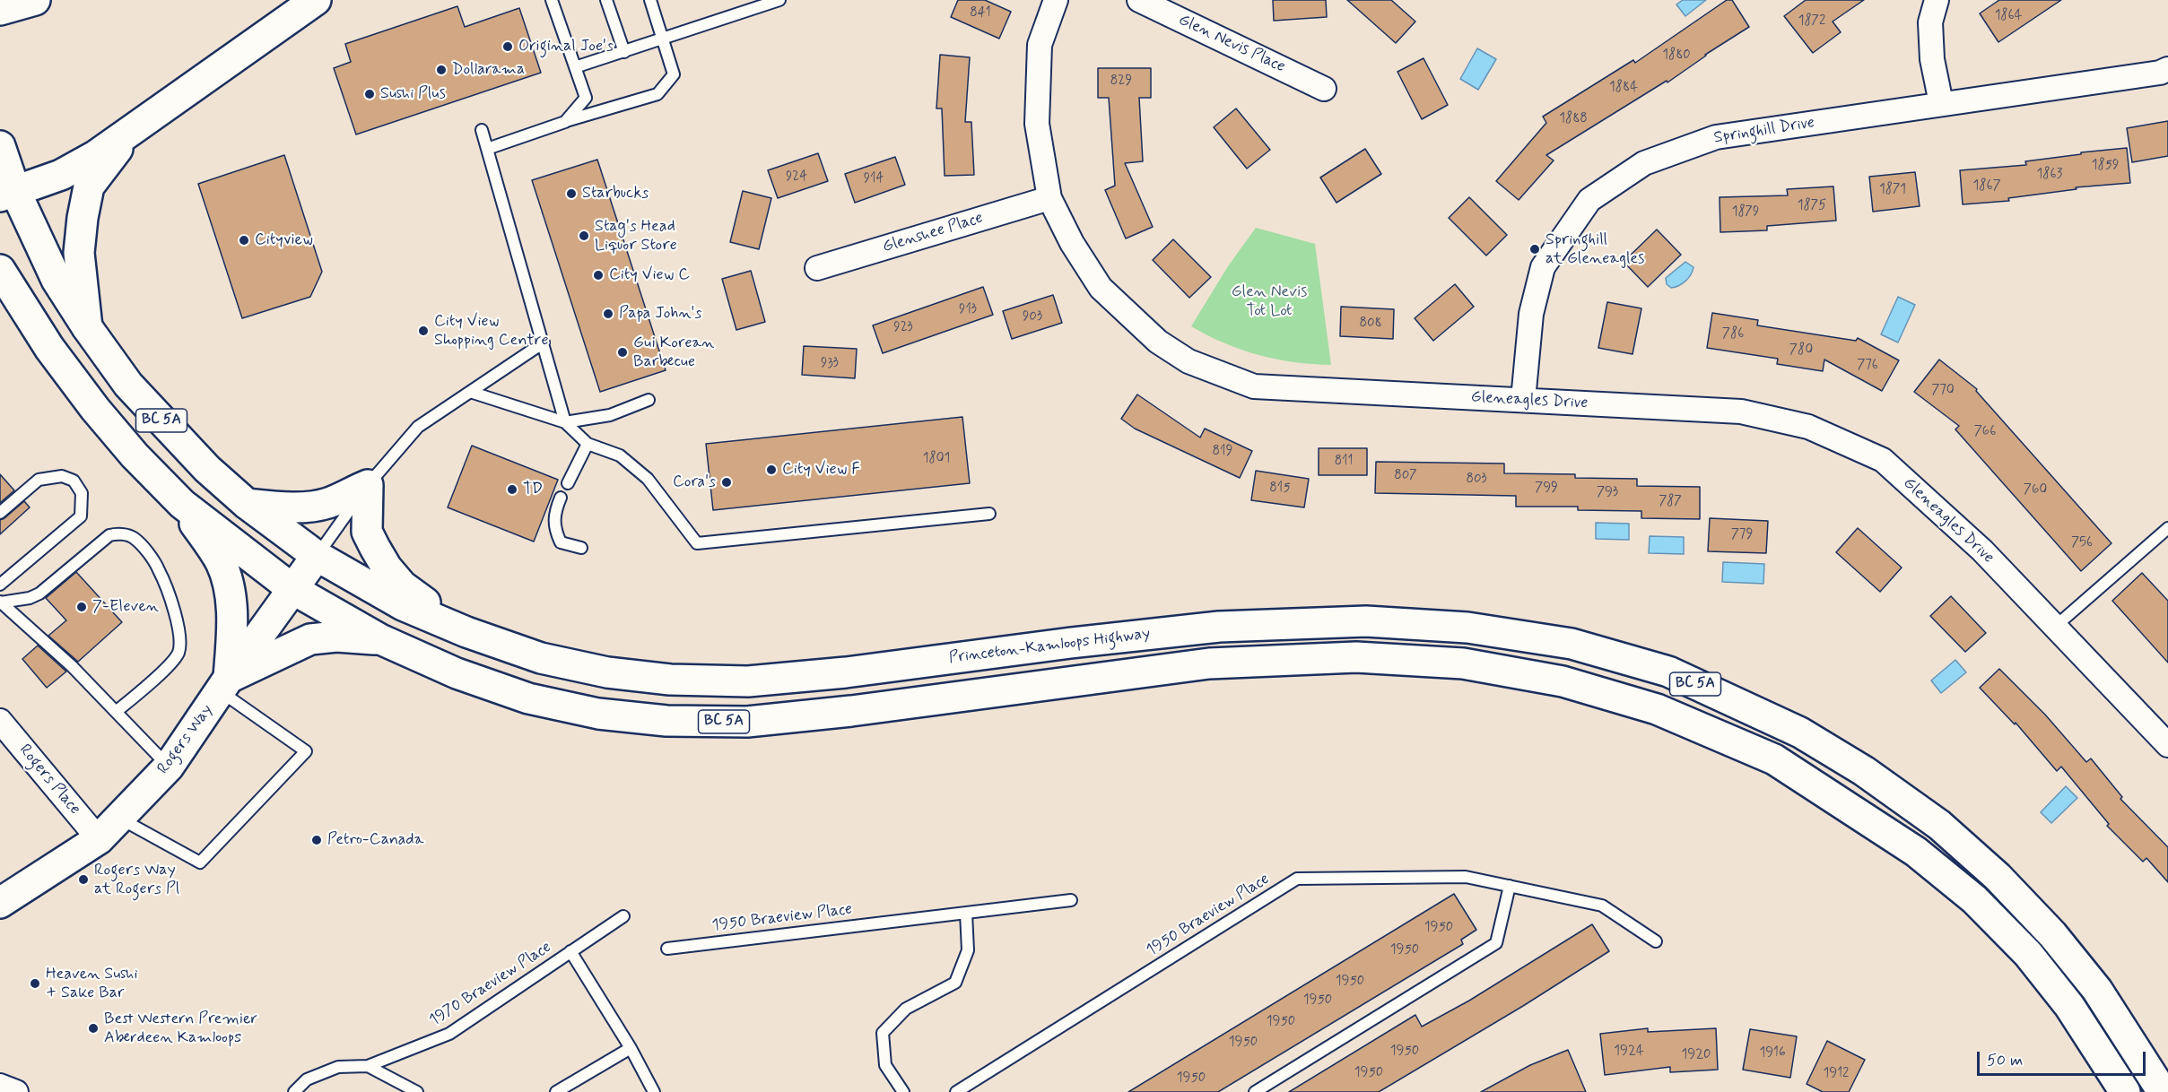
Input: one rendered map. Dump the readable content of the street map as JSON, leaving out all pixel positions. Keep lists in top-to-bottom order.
{
  "streets": {
    "main road": ["BC 5A", "Princeton-Kamloops Highway", "Rogers Way"],
    "street": [
      "Glen Nevis Place",
      "Springhill Drive",
      "Glenshee Place",
      "Gleneagles Drive",
      "Rogers Place"
    ],
    "lane": ["1950 Braeview Place", "1970 Braeview Place"]
  },
  "crossings": [
    ["Springhill Drive", "Gleneagles Drive"],
    ["Glenshee Place", "Gleneagles Drive"],
    ["BC 5A", "Rogers Way"],
    ["Princeton-Kamloops Highway", "Rogers Way"],
    ["Rogers Way", "Rogers Place"]
  ],
  "parks": ["Glen Nevis Tot Lot"],
  "places": [
    "Original Joe's",
    "Dollarama",
    "Sushi Plus",
    "Starbucks",
    "Stag's Head Liquor Store",
    "Cityview",
    "Springhill at Gleneagles",
    "City View C",
    "Papa John's",
    "City View Shopping Centre",
    "Gui Korean Barbecue",
    "City View F",
    "Cora's",
    "TD",
    "7-Eleven",
    "Petro-Canada",
    "Rogers Way at Rogers Pl",
    "Heaven Sushi + Sake Bar",
    "Best Western Premier Aberdeen Kamloops"
  ],
  "house_numbers": [
    "841",
    "1864",
    "1872",
    "1880",
    "829",
    "1884",
    "1888",
    "1859",
    "1863",
    "924",
    "914",
    "1867",
    "1871",
    "1875",
    "1879",
    "913",
    "903",
    "808",
    "923",
    "786",
    "780",
    "933",
    "776",
    "770",
    "766",
    "819",
    "1801",
    "811",
    "807",
    "803",
    "815",
    "799",
    "760",
    "793",
    "787",
    "779",
    "756",
    "1950",
    "1950",
    "1950",
    "1950",
    "1950",
    "1950",
    "1950",
    "1924",
    "1916",
    "1920",
    "1950",
    "1912",
    "1950"
  ],
  "scale_bar": "50 m"
}
